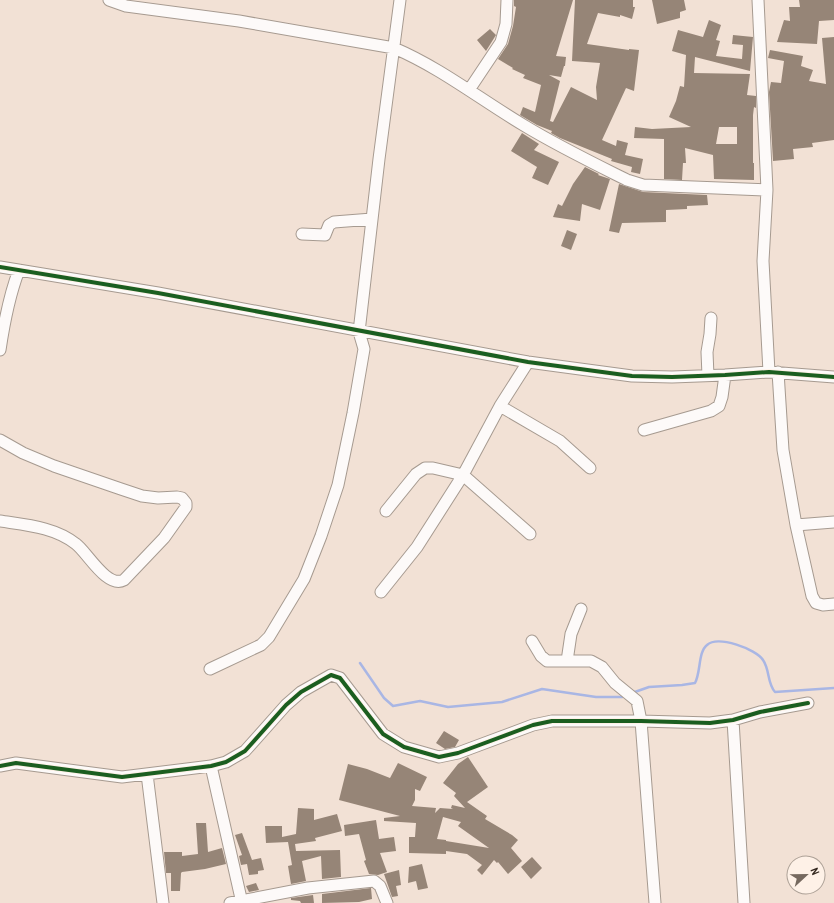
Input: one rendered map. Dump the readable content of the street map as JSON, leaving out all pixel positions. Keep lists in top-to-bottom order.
{
  "north": "right"
}
